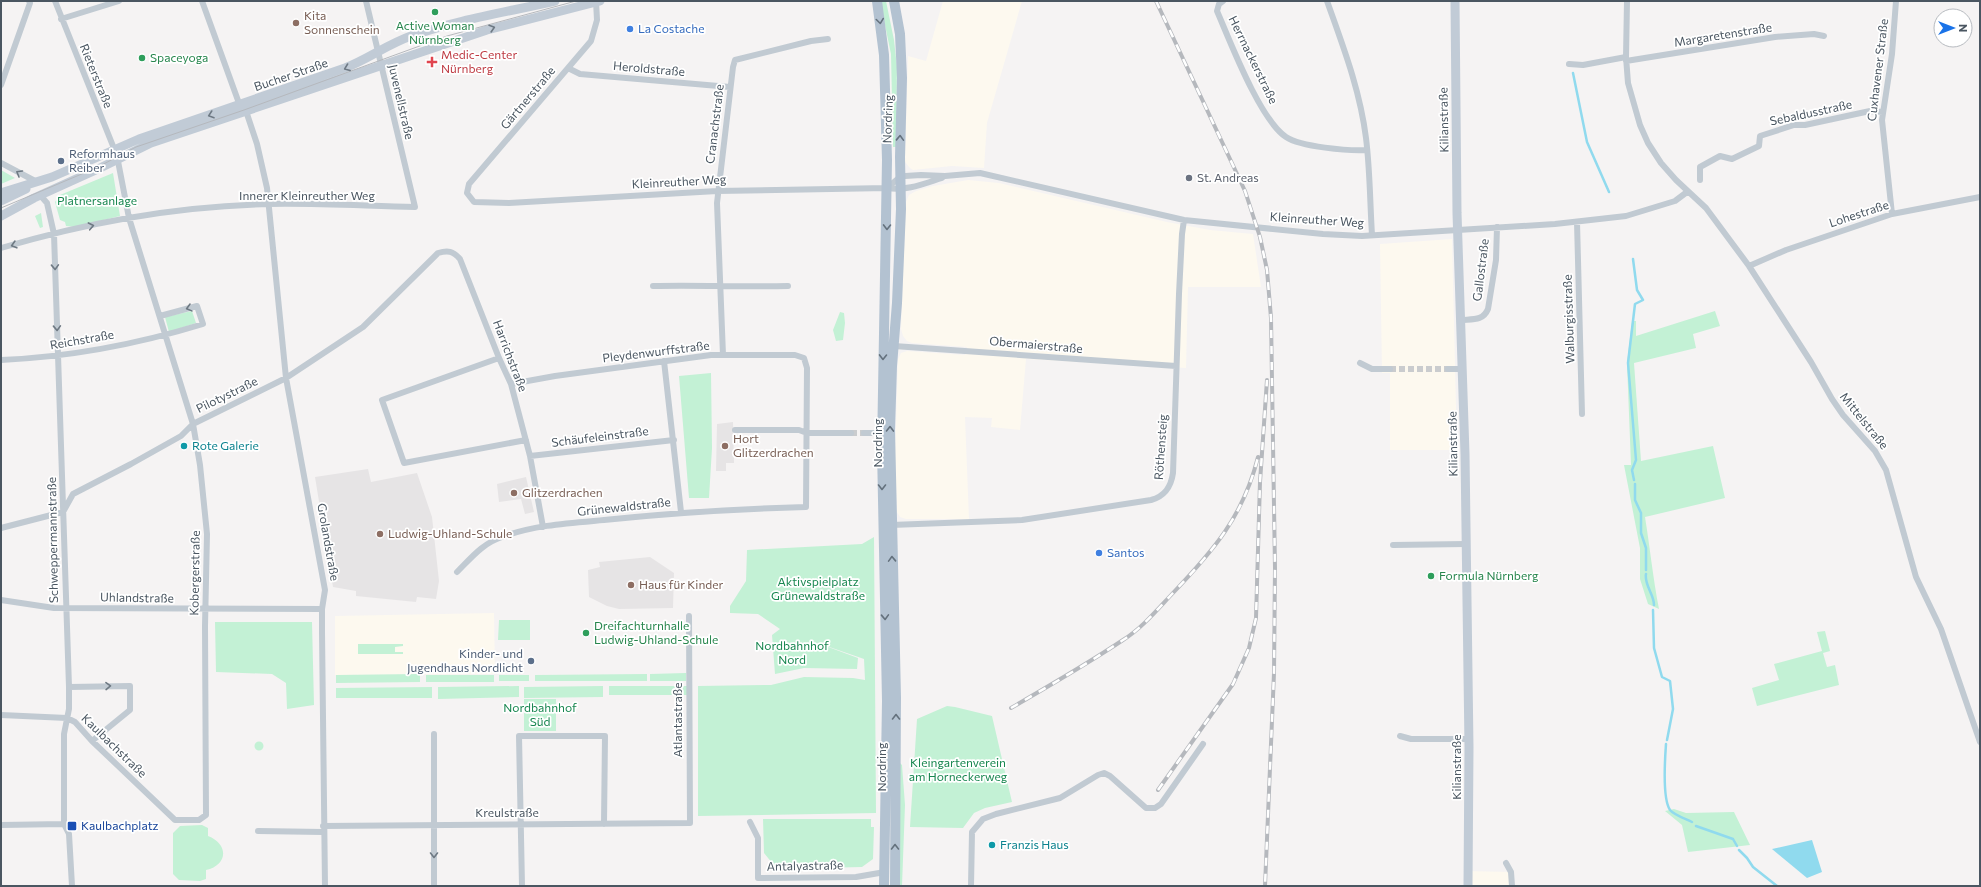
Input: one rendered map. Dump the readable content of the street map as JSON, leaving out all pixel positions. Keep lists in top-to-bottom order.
{
  "streets": {
    "main road": ["Bucher Straße", "Nordring", "Kilianstraße"],
    "street": [
      "Margaretenstraße",
      "Herrnackerstraße",
      "Heroldstraße",
      "Cuxhavener Straße",
      "Rieterstraße",
      "Gärtnerstraße",
      "Juvenellstraße",
      "Sebaldusstraße",
      "Cranachstraße",
      "Kleinreuther Weg",
      "Innerer Kleinreuther Weg",
      "Lohestraße",
      "Gallostraße",
      "Walburgisstraße",
      "Reichstraße",
      "Obermaierstraße",
      "Pleydenwurffstraße",
      "Harrichstraße",
      "Pilotystraße",
      "Mittelstraße",
      "Schäufeleinstraße",
      "Röthensteig",
      "Grünewaldstraße",
      "Schweppermannstraße",
      "Grolandstraße",
      "Kobergerstraße",
      "Uhlandstraße",
      "Atlantastraße",
      "Kaulbachstraße",
      "Kreulstraße",
      "Antalyastraße"
    ]
  },
  "crossings": [
    ["Margaretenstraße", "Mittelstraße"],
    ["Heroldstraße", "Gärtnerstraße"],
    ["Heroldstraße", "Cranachstraße"],
    ["Cuxhavener Straße", "Sebaldusstraße"],
    ["Cuxhavener Straße", "Lohestraße"],
    ["Bucher Straße", "Rieterstraße"],
    ["Bucher Straße", "Gärtnerstraße"],
    ["Bucher Straße", "Juvenellstraße"],
    ["Bucher Straße", "Schweppermannstraße"],
    ["Bucher Straße", "Grolandstraße"],
    ["Gärtnerstraße", "Kleinreuther Weg"],
    ["Juvenellstraße", "Innerer Kleinreuther Weg"],
    ["Nordring", "Kleinreuther Weg"],
    ["Nordring", "Obermaierstraße"],
    ["Nordring", "Röthensteig"],
    ["Nordring", "Antalyastraße"],
    ["Kilianstraße", "Kleinreuther Weg"],
    ["Kilianstraße", "Gallostraße"],
    ["Cranachstraße", "Kleinreuther Weg"],
    ["Cranachstraße", "Pleydenwurffstraße"],
    ["Kleinreuther Weg", "Gallostraße"],
    ["Kleinreuther Weg", "Walburgisstraße"],
    ["Kleinreuther Weg", "Mittelstraße"],
    ["Kleinreuther Weg", "Röthensteig"],
    ["Innerer Kleinreuther Weg", "Grolandstraße"],
    ["Innerer Kleinreuther Weg", "Kobergerstraße"],
    ["Lohestraße", "Mittelstraße"],
    ["Reichstraße", "Schweppermannstraße"],
    ["Reichstraße", "Kobergerstraße"],
    ["Obermaierstraße", "Röthensteig"],
    ["Pleydenwurffstraße", "Harrichstraße"],
    ["Pleydenwurffstraße", "Grünewaldstraße"],
    ["Harrichstraße", "Pilotystraße"],
    ["Harrichstraße", "Schäufeleinstraße"],
    ["Harrichstraße", "Grünewaldstraße"],
    ["Pilotystraße", "Schweppermannstraße"],
    ["Pilotystraße", "Grolandstraße"],
    ["Pilotystraße", "Kobergerstraße"],
    ["Schweppermannstraße", "Uhlandstraße"],
    ["Schweppermannstraße", "Kaulbachstraße"],
    ["Grolandstraße", "Uhlandstraße"],
    ["Grolandstraße", "Kreulstraße"],
    ["Kobergerstraße", "Uhlandstraße"],
    ["Kobergerstraße", "Kaulbachstraße"],
    ["Atlantastraße", "Kreulstraße"]
  ],
  "parks": [
    "Platnersanlage",
    "Aktivspielplatz Grünewaldstraße",
    "Nordbahnhof Nord",
    "Nordbahnhof Süd",
    "Kleingartenverein am Horneckerweg"
  ],
  "places": {
    "other": [
      "Active Woman Nürnberg",
      "Kita Sonnenschein",
      "La Costache",
      "Spaceyoga",
      "Reformhaus Reiber",
      "St. Andreas",
      "Rote Galerie",
      "Hort Glitzerdrachen",
      "Glitzerdrachen",
      "Ludwig-Uhland-Schule",
      "Santos",
      "Formula Nürnberg",
      "Haus für Kinder",
      "Dreifachturnhalle Ludwig-Uhland-Schule",
      "Kinder- und Jugendhaus Nordlicht",
      "Franzis Haus"
    ],
    "health": ["Medic-Center Nürnberg"],
    "transit": ["Kaulbachplatz"]
  },
  "north": "right"
}
